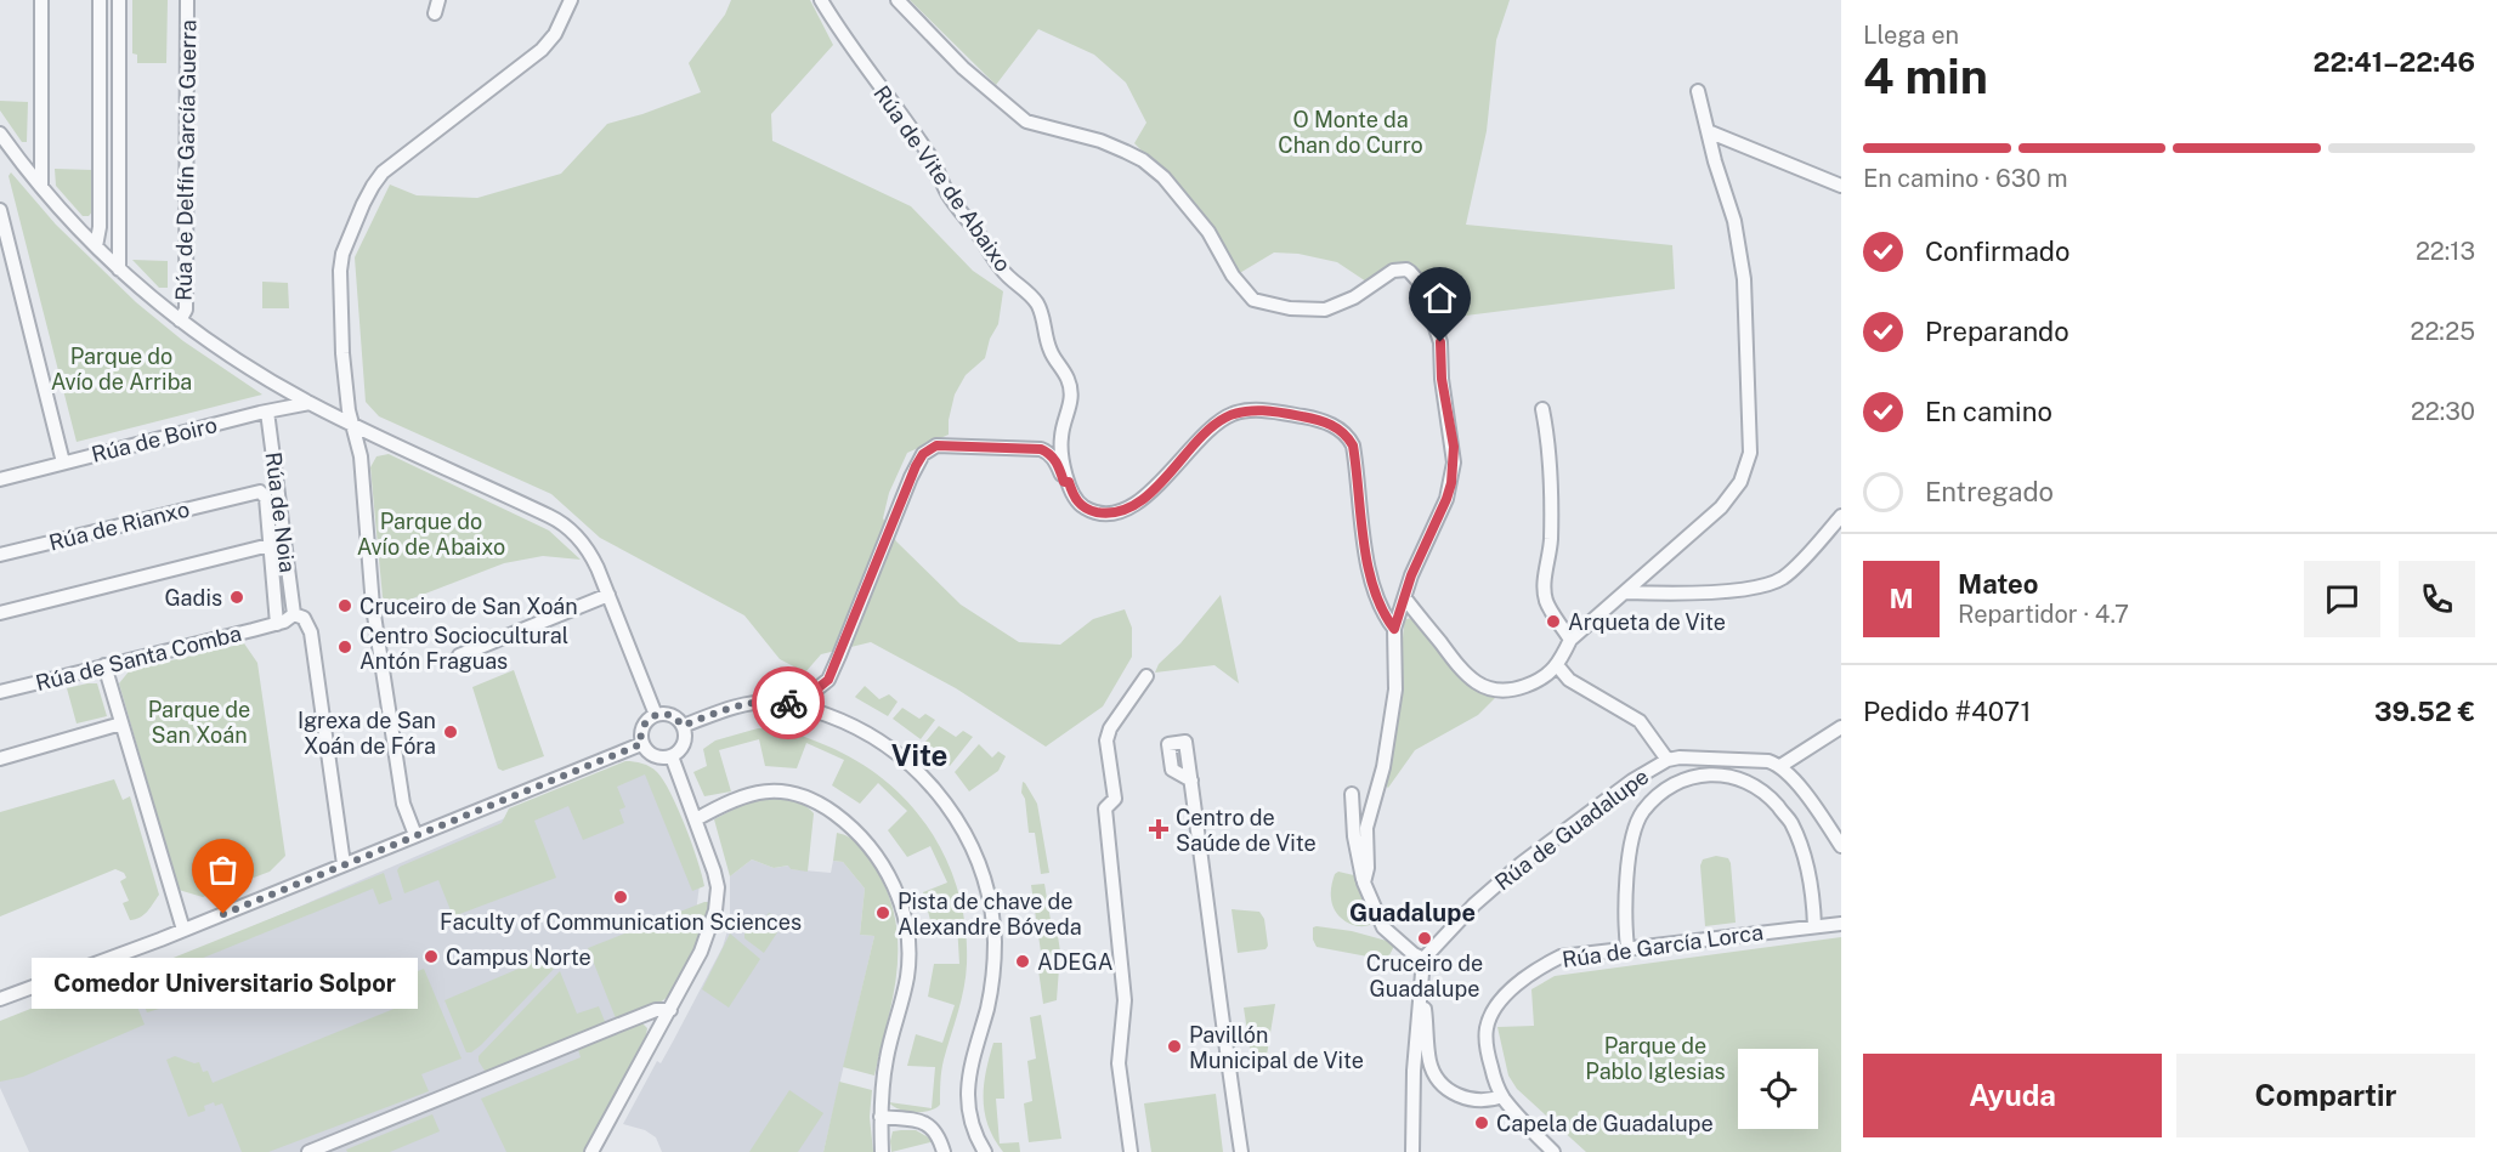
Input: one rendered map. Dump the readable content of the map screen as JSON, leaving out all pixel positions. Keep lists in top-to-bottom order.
{
  "streets": {
    "street": [
      "Rúa de Delfín García Guerra",
      "Rúa de Vite de Abaixo",
      "Rúa de Boiro",
      "Rúa de Noia",
      "Rúa de Rianxo",
      "Rúa de Santa Comba",
      "Rúa de Guadalupe",
      "Rúa de García Lorca"
    ]
  },
  "crossings": [
    ["Rúa de Boiro", "Rúa de Noia"],
    ["Rúa de Noia", "Rúa de Rianxo"],
    ["Rúa de Noia", "Rúa de Santa Comba"]
  ],
  "districts": ["Vite", "Guadalupe"],
  "parks": [
    "O Monte da Chan do Curro",
    "Parque do Avío de Arriba",
    "Parque do Avío de Abaixo",
    "Parque de San Xoán",
    "Parque de Pablo Iglesias"
  ],
  "places": {
    "other": [
      "Gadis",
      "Cruceiro de San Xoán",
      "Arqueta de Vite",
      "Centro Sociocultural Antón Fraguas",
      "Igrexa de San Xoán de Fóra",
      "Faculty of Communication Sciences",
      "Pista de chave de Alexandre Bóveda",
      "Comedor Universitario Solpor",
      "Cruceiro de Guadalupe",
      "Campus Norte",
      "ADEGA",
      "Pavillón Municipal de Vite",
      "Capela de Guadalupe"
    ],
    "health": ["Centro de Saúde de Vite"]
  },
  "page": {
    "heading": ["4 min", "Llega en", "22:41–22:46"],
    "panel": [
      "Mateo",
      "Repartidor · 4.7",
      "Pedido #4071",
      "39.52 €"
    ],
    "bar": "En camino · 630 m",
    "list": [
      ["Confirmado", "22:13"],
      ["Preparando", "22:25"],
      ["En camino", "22:30"],
      "Entregado"
    ],
    "round": "M",
    "bubble": "Comedor Universitario Solpor",
    "buttons": ["Ayuda", "Compartir"]
  }
}
